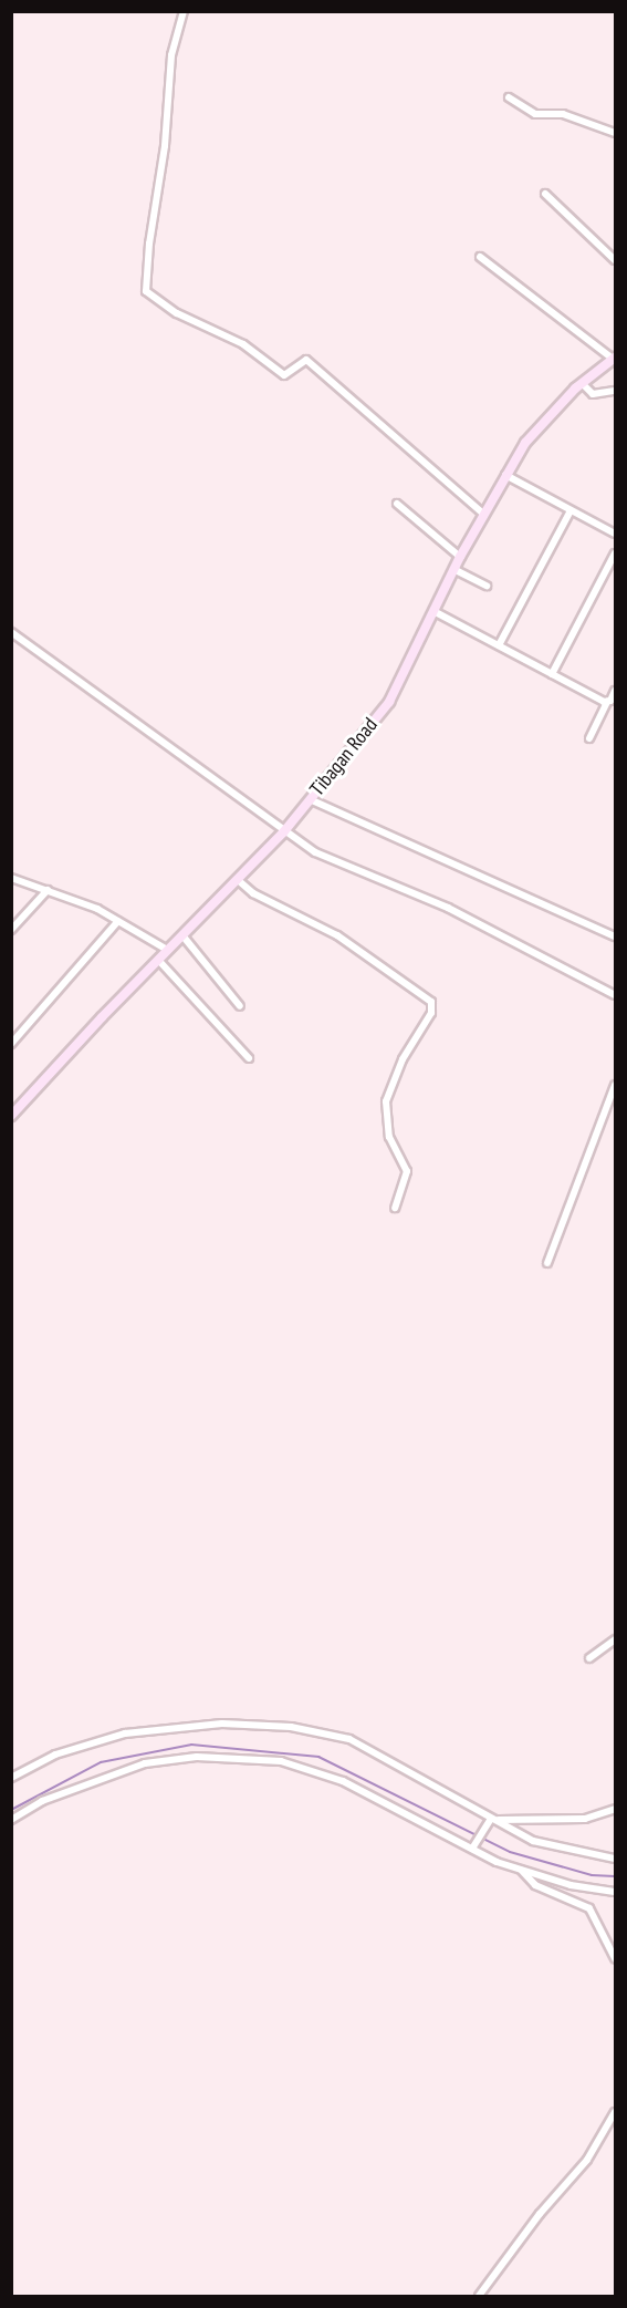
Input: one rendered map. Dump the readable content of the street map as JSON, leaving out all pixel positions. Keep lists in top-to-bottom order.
{
  "streets": {
    "main road": ["Tibagan Road"]
  }
}
